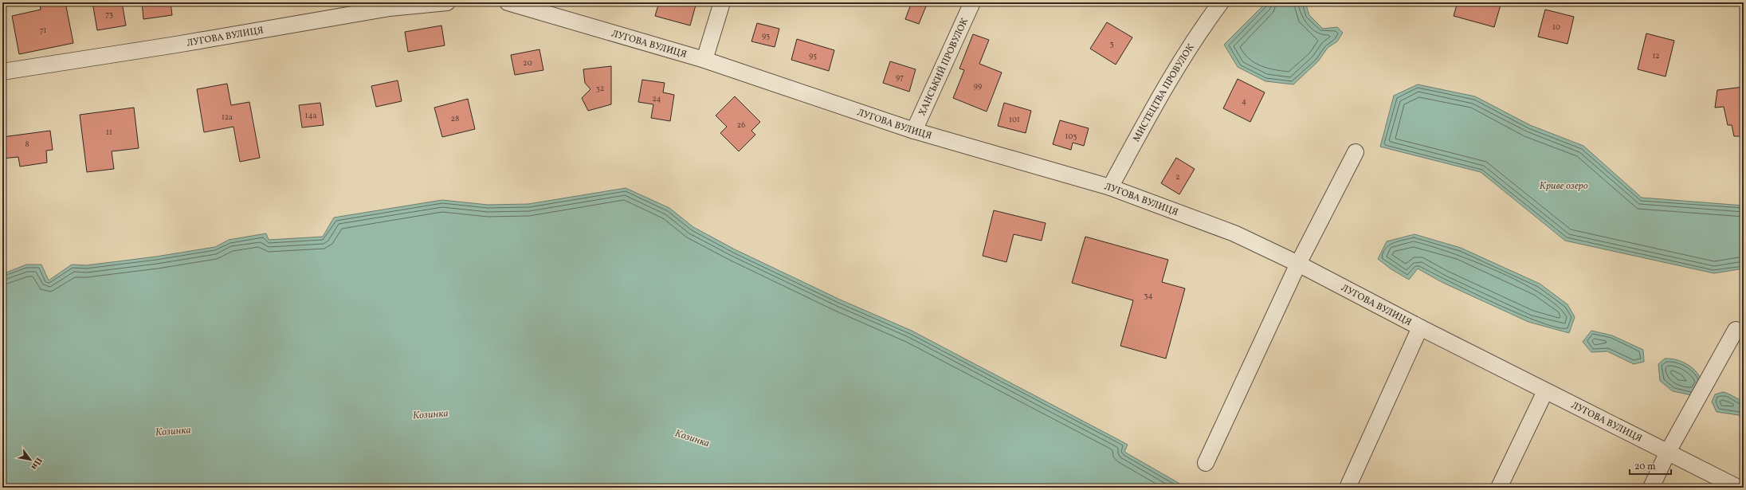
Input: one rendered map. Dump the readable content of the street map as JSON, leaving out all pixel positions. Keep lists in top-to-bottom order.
{
  "streets": {
    "street": ["ЛУГОВА ВУЛИЦЯ", "ХАНСЬКИЙ ПРОВУЛОК", "МИСТЕЦТВА ПРОВУЛОК"]
  },
  "crossings": [
    ["ЛУГОВА ВУЛИЦЯ", "ХАНСЬКИЙ ПРОВУЛОК"],
    ["ЛУГОВА ВУЛИЦЯ", "МИСТЕЦТВА ПРОВУЛОК"]
  ],
  "water": ["Криве озеро", "Козинка"],
  "house_numbers": [
    "73",
    "10",
    "71",
    "93",
    "3",
    "95",
    "12",
    "20",
    "97",
    "99",
    "32",
    "24",
    "4",
    "14а",
    "12а",
    "28",
    "101",
    "26",
    "11",
    "103",
    "8",
    "2",
    "34"
  ],
  "scale_bar": "20 m",
  "north": "bottom right"
}
